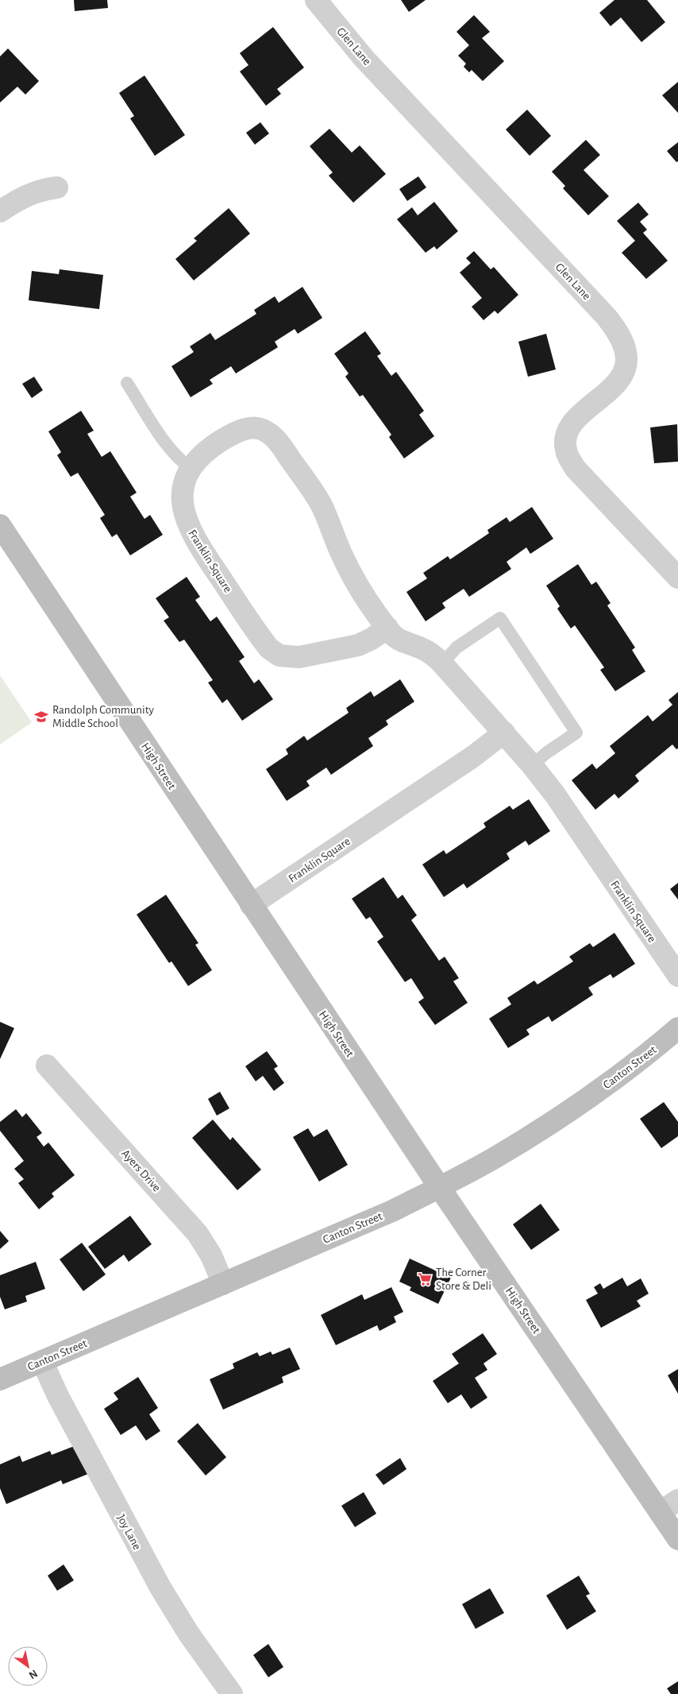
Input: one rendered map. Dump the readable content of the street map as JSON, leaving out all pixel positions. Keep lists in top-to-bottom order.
{
  "streets": {
    "main road": ["High Street", "Canton Street"],
    "street": [
      "Glen Lane",
      "Franklin Square",
      "Ayers Drive",
      "Joy Lane"
    ]
  },
  "crossings": [
    ["Franklin Square", "High Street"],
    ["High Street", "Canton Street"],
    ["Canton Street", "Ayers Drive"],
    ["Canton Street", "Joy Lane"]
  ],
  "places": {
    "school or university": ["Randolph Community Middle School"],
    "supermarket": ["The Corner Store & Deli"]
  },
  "north": "bottom right"
}
